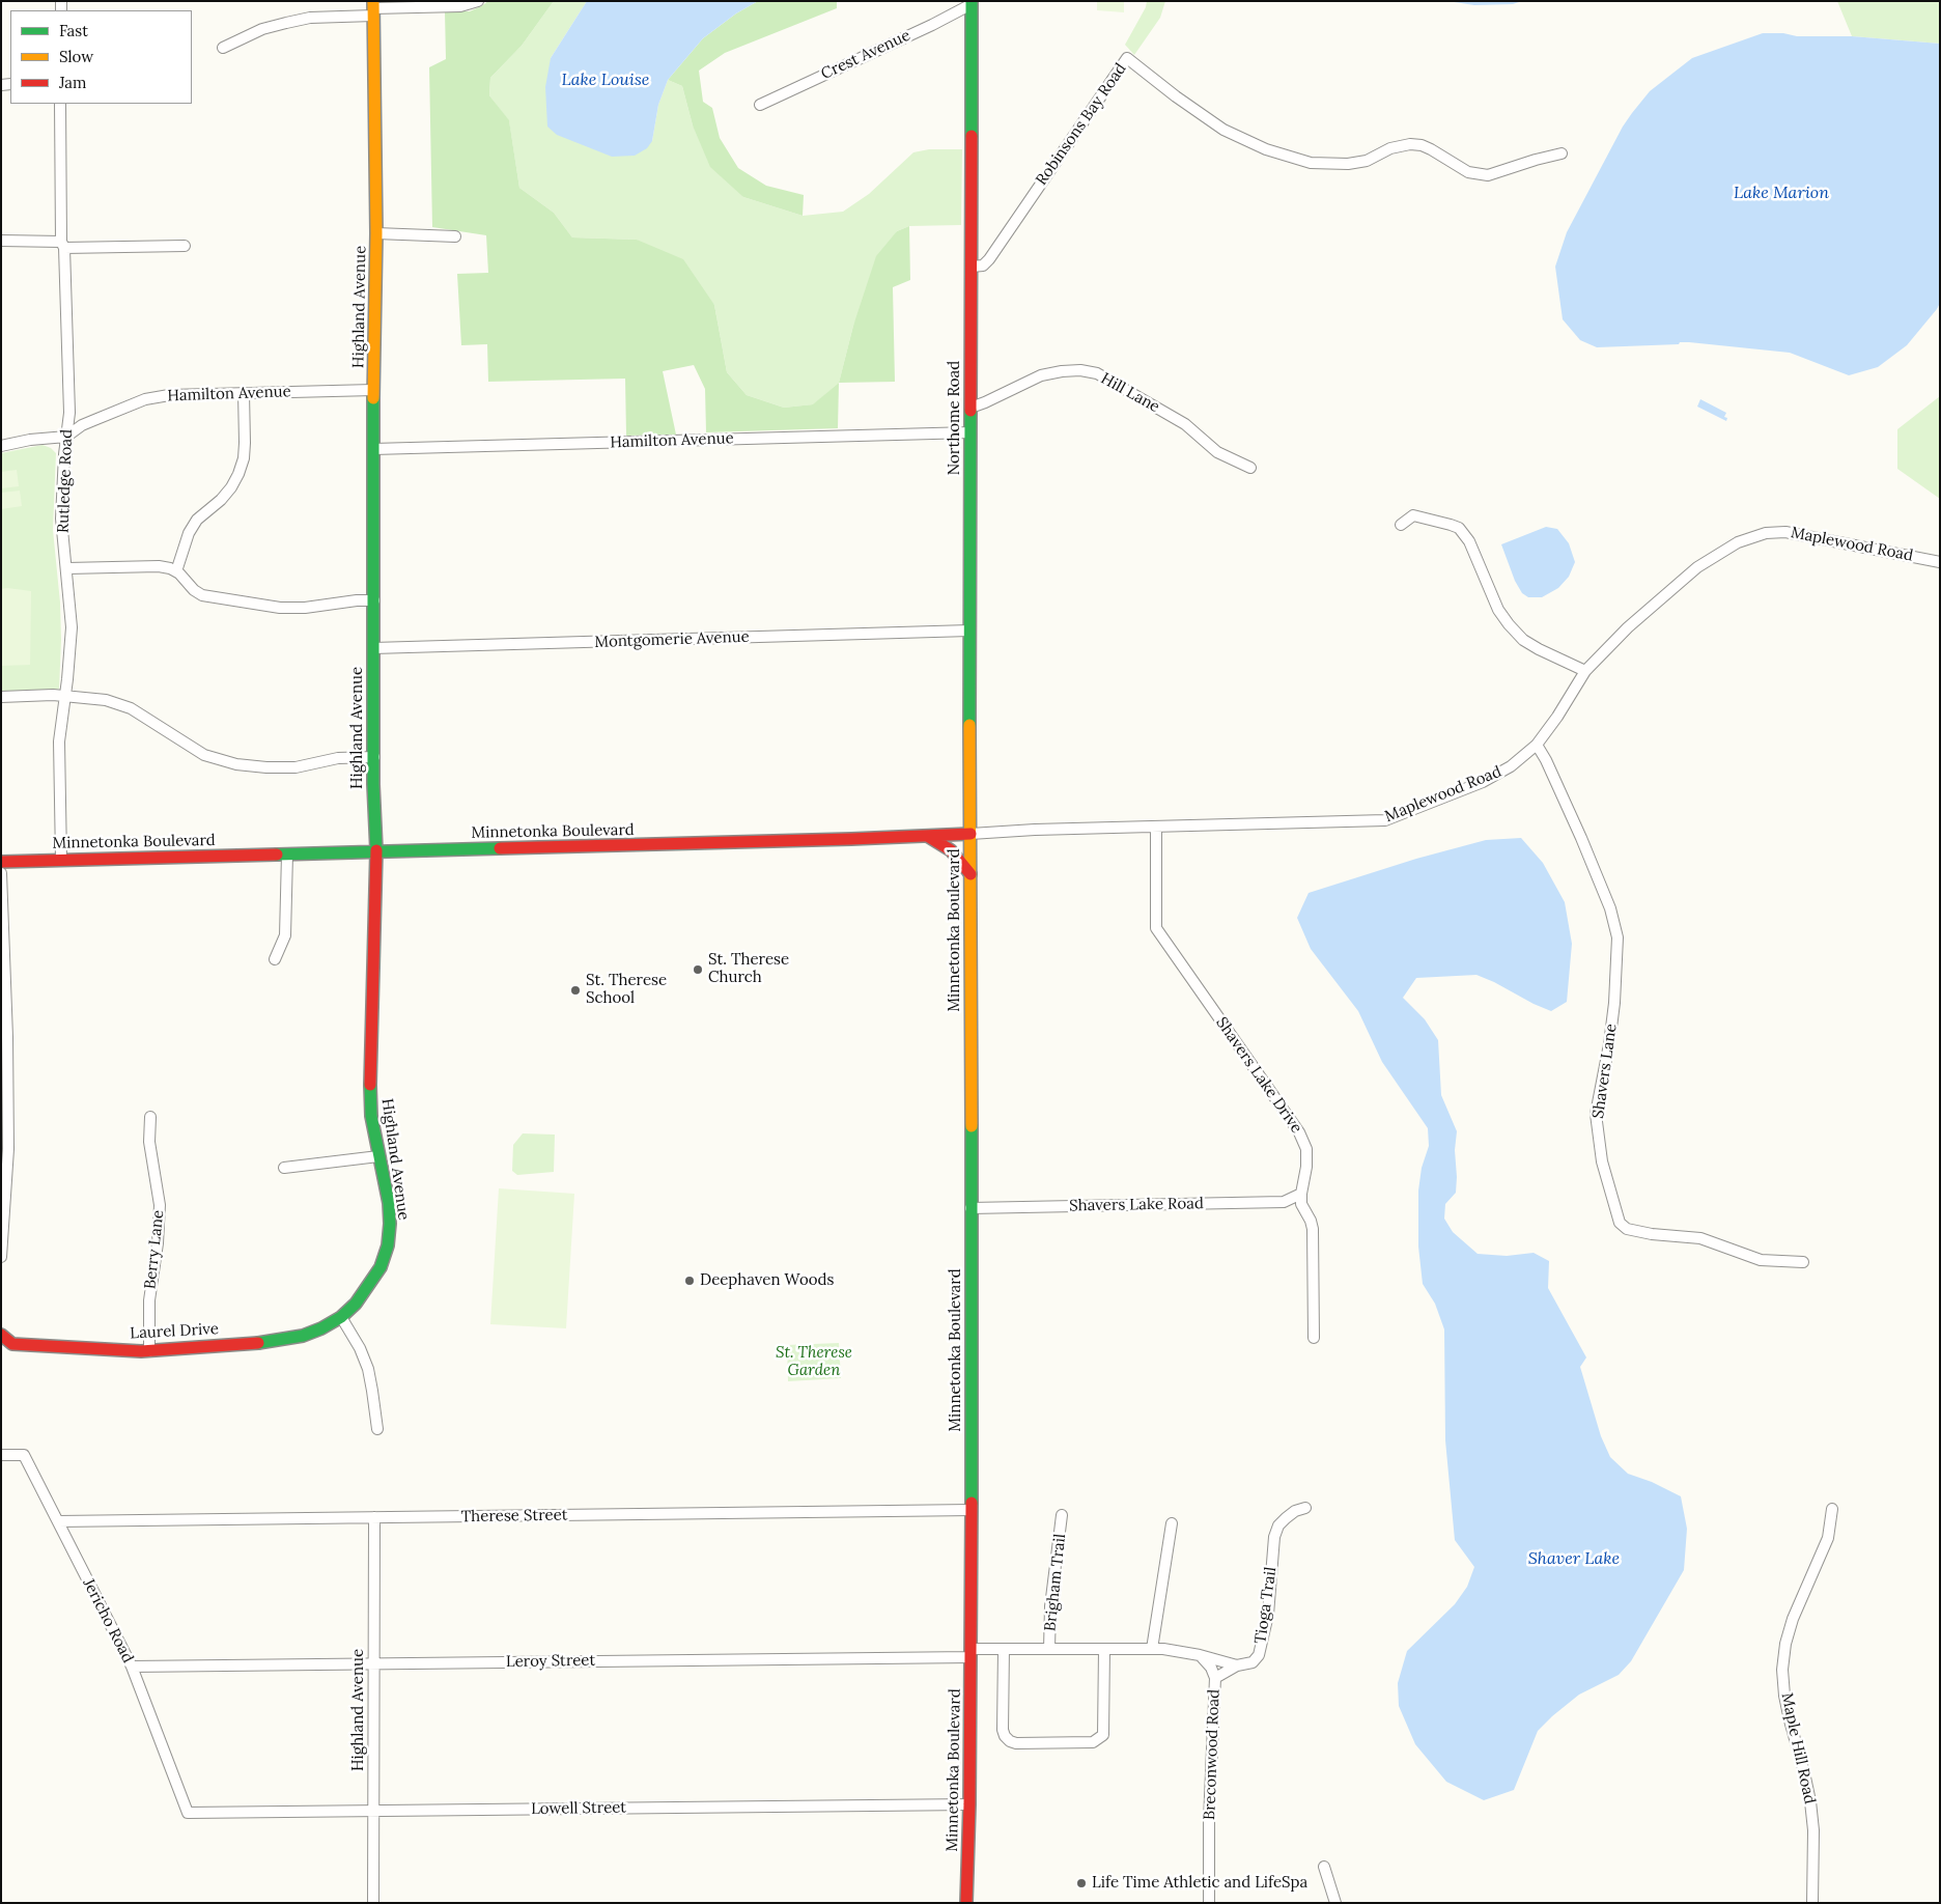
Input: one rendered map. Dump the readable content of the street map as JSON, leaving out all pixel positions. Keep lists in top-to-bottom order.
{
  "streets": {
    "street": [
      "Crest Avenue",
      "Robinsons Bay Road",
      "Highland Avenue",
      "Hill Lane",
      "Hamilton Avenue",
      "Northome Road",
      "Rutledge Road",
      "Maplewood Road",
      "Montgomerie Avenue",
      "Minnetonka Boulevard",
      "Shavers Lane",
      "Shavers Lake Drive",
      "Shavers Lake Road",
      "Berry Lane",
      "Laurel Drive",
      "Therese Street",
      "Brigham Trail",
      "Tioga Trail",
      "Jericho Road",
      "Leroy Street",
      "Maple Hill Road",
      "Breconwood Road",
      "Lowell Street"
    ]
  },
  "crossings": [
    ["Crest Avenue", "Northome Road"],
    ["Robinsons Bay Road", "Northome Road"],
    ["Highland Avenue", "Hamilton Avenue"],
    ["Highland Avenue", "Montgomerie Avenue"],
    ["Highland Avenue", "Minnetonka Boulevard"],
    ["Highland Avenue", "Laurel Drive"],
    ["Highland Avenue", "Therese Street"],
    ["Highland Avenue", "Leroy Street"],
    ["Highland Avenue", "Lowell Street"],
    ["Hill Lane", "Northome Road"],
    ["Hamilton Avenue", "Northome Road"],
    ["Hamilton Avenue", "Rutledge Road"],
    ["Northome Road", "Maplewood Road"],
    ["Northome Road", "Montgomerie Avenue"],
    ["Northome Road", "Minnetonka Boulevard"],
    ["Rutledge Road", "Minnetonka Boulevard"],
    ["Maplewood Road", "Minnetonka Boulevard"],
    ["Maplewood Road", "Shavers Lane"],
    ["Maplewood Road", "Shavers Lake Drive"],
    ["Minnetonka Boulevard", "Shavers Lake Road"],
    ["Minnetonka Boulevard", "Therese Street"],
    ["Minnetonka Boulevard", "Leroy Street"],
    ["Minnetonka Boulevard", "Lowell Street"],
    ["Shavers Lake Drive", "Shavers Lake Road"],
    ["Berry Lane", "Laurel Drive"],
    ["Therese Street", "Jericho Road"],
    ["Jericho Road", "Leroy Street"],
    ["Jericho Road", "Lowell Street"]
  ],
  "water": ["Lake Louise", "Lake Marion", "Shaver Lake"],
  "parks": ["St. Therese Garden"],
  "places": [
    "St. Therese Church",
    "St. Therese School",
    "Deephaven Woods",
    "Life Time Athletic and LifeSpa"
  ],
  "legend": ["Fast", "Slow", "Jam"]
}
